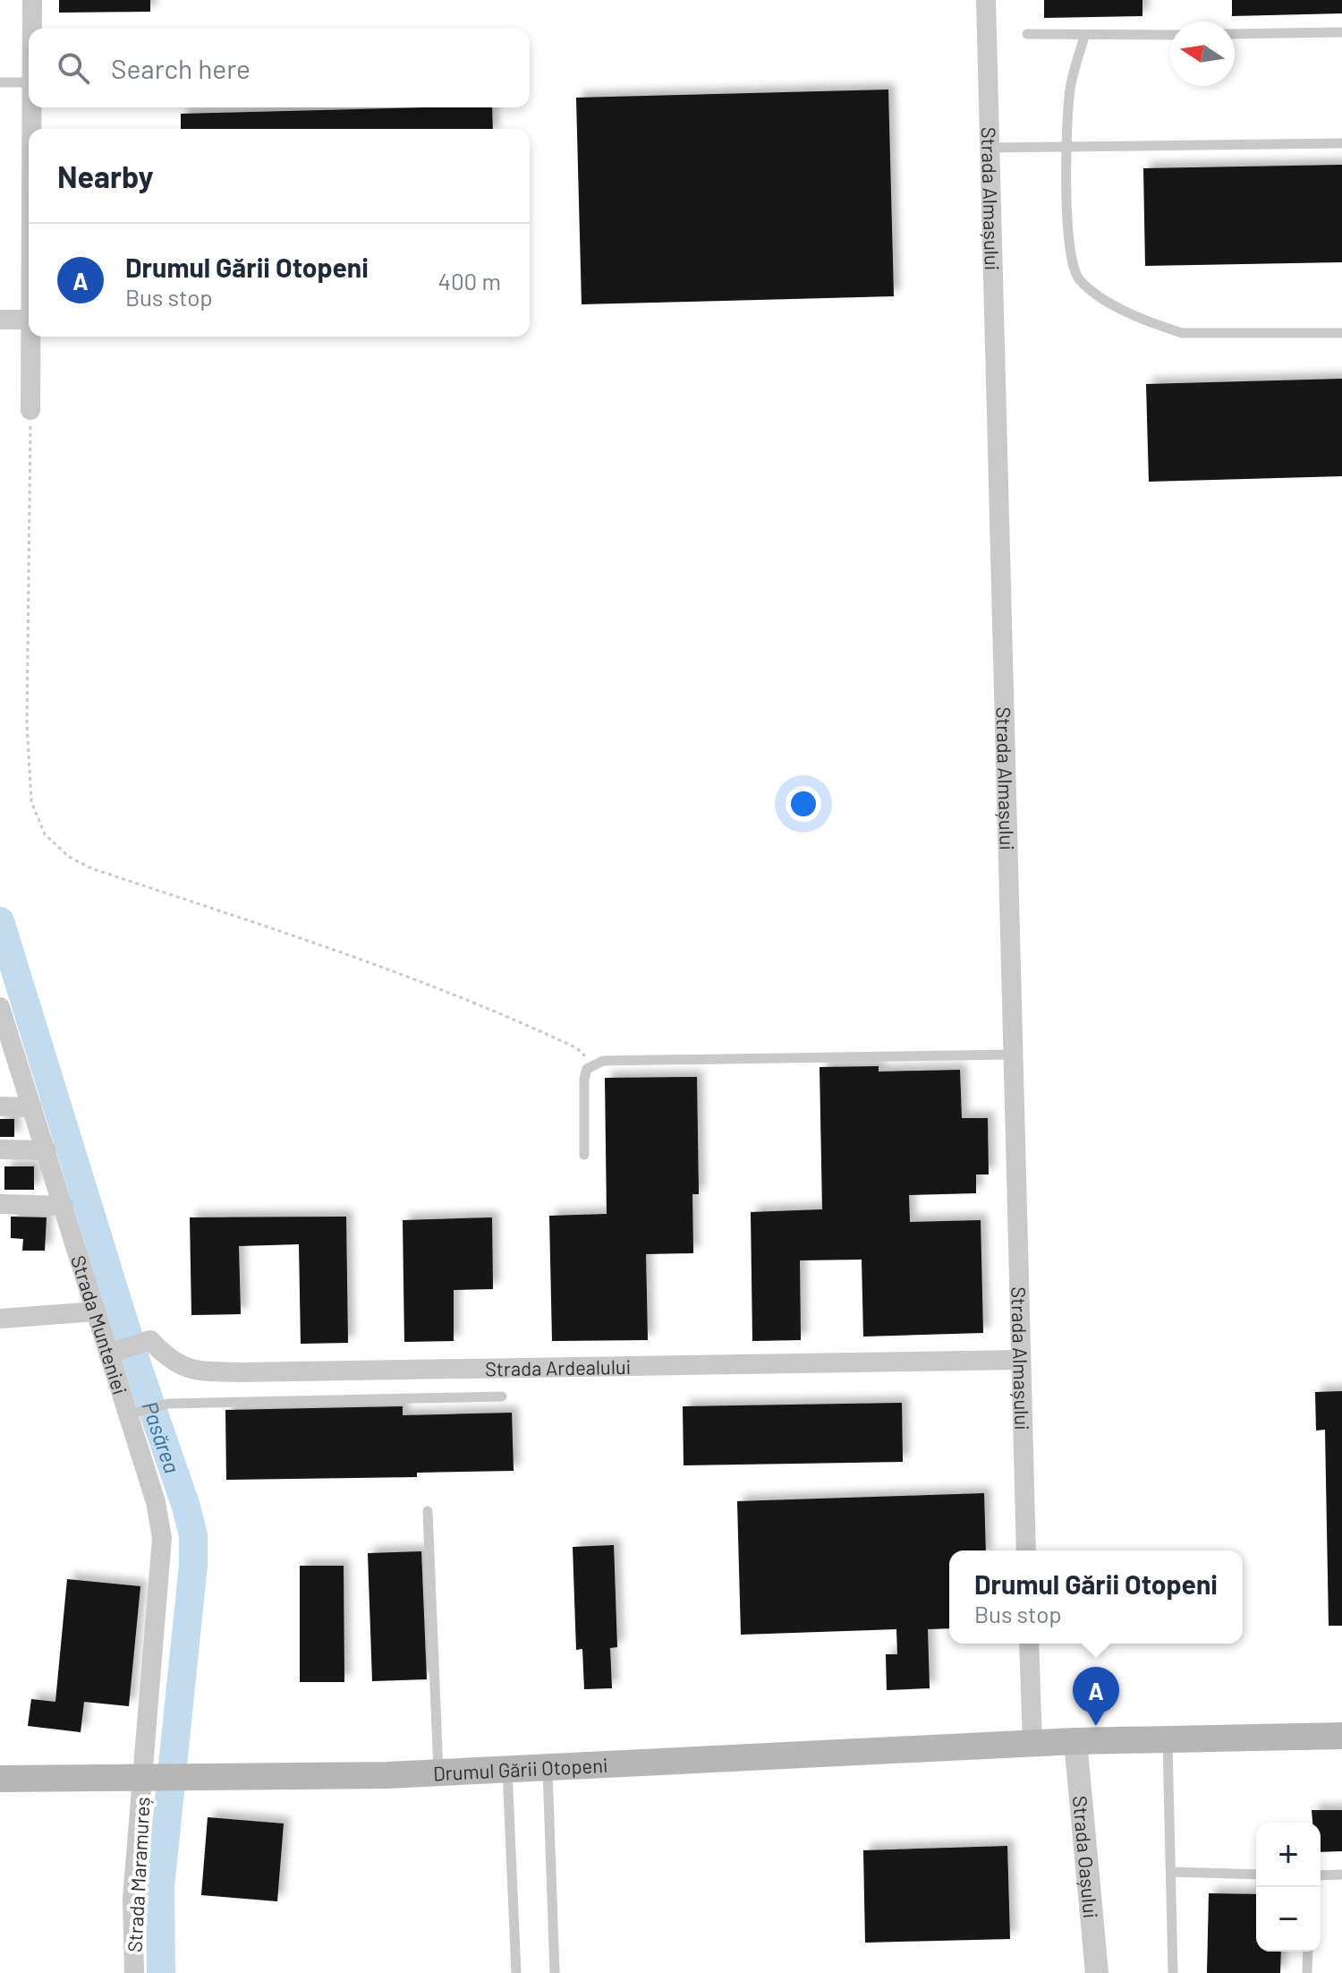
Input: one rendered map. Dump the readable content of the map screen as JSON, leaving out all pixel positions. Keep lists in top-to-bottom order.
{
  "streets": {
    "main road": ["Drumul Gării Otopeni"],
    "street": [
      "Strada Almașului",
      "Strada Munteniei",
      "Strada Ardealului",
      "Strada Oașului",
      "Strada Maramureș"
    ]
  },
  "crossings": [
    ["Strada Almașului", "Strada Ardealului"],
    ["Strada Munteniei", "Strada Ardealului"],
    ["Strada Munteniei", "Drumul Gării Otopeni"],
    ["Strada Munteniei", "Strada Maramureș"],
    ["Drumul Gării Otopeni", "Strada Oașului"],
    ["Drumul Gării Otopeni", "Strada Maramureș"]
  ],
  "water": ["Pasărea"],
  "north": "left",
  "page": {
    "search": "Search here",
    "heading": "Nearby",
    "list": [
      {
        "mark": "A",
        "name": "Drumul Gării Otopeni",
        "note": "Bus stop",
        "value": "400 m"
      }
    ],
    "popup": ["Drumul Gării Otopeni", "Bus stop"],
    "pins": "A",
    "map_buttons": ["+", "−"]
  }
}
